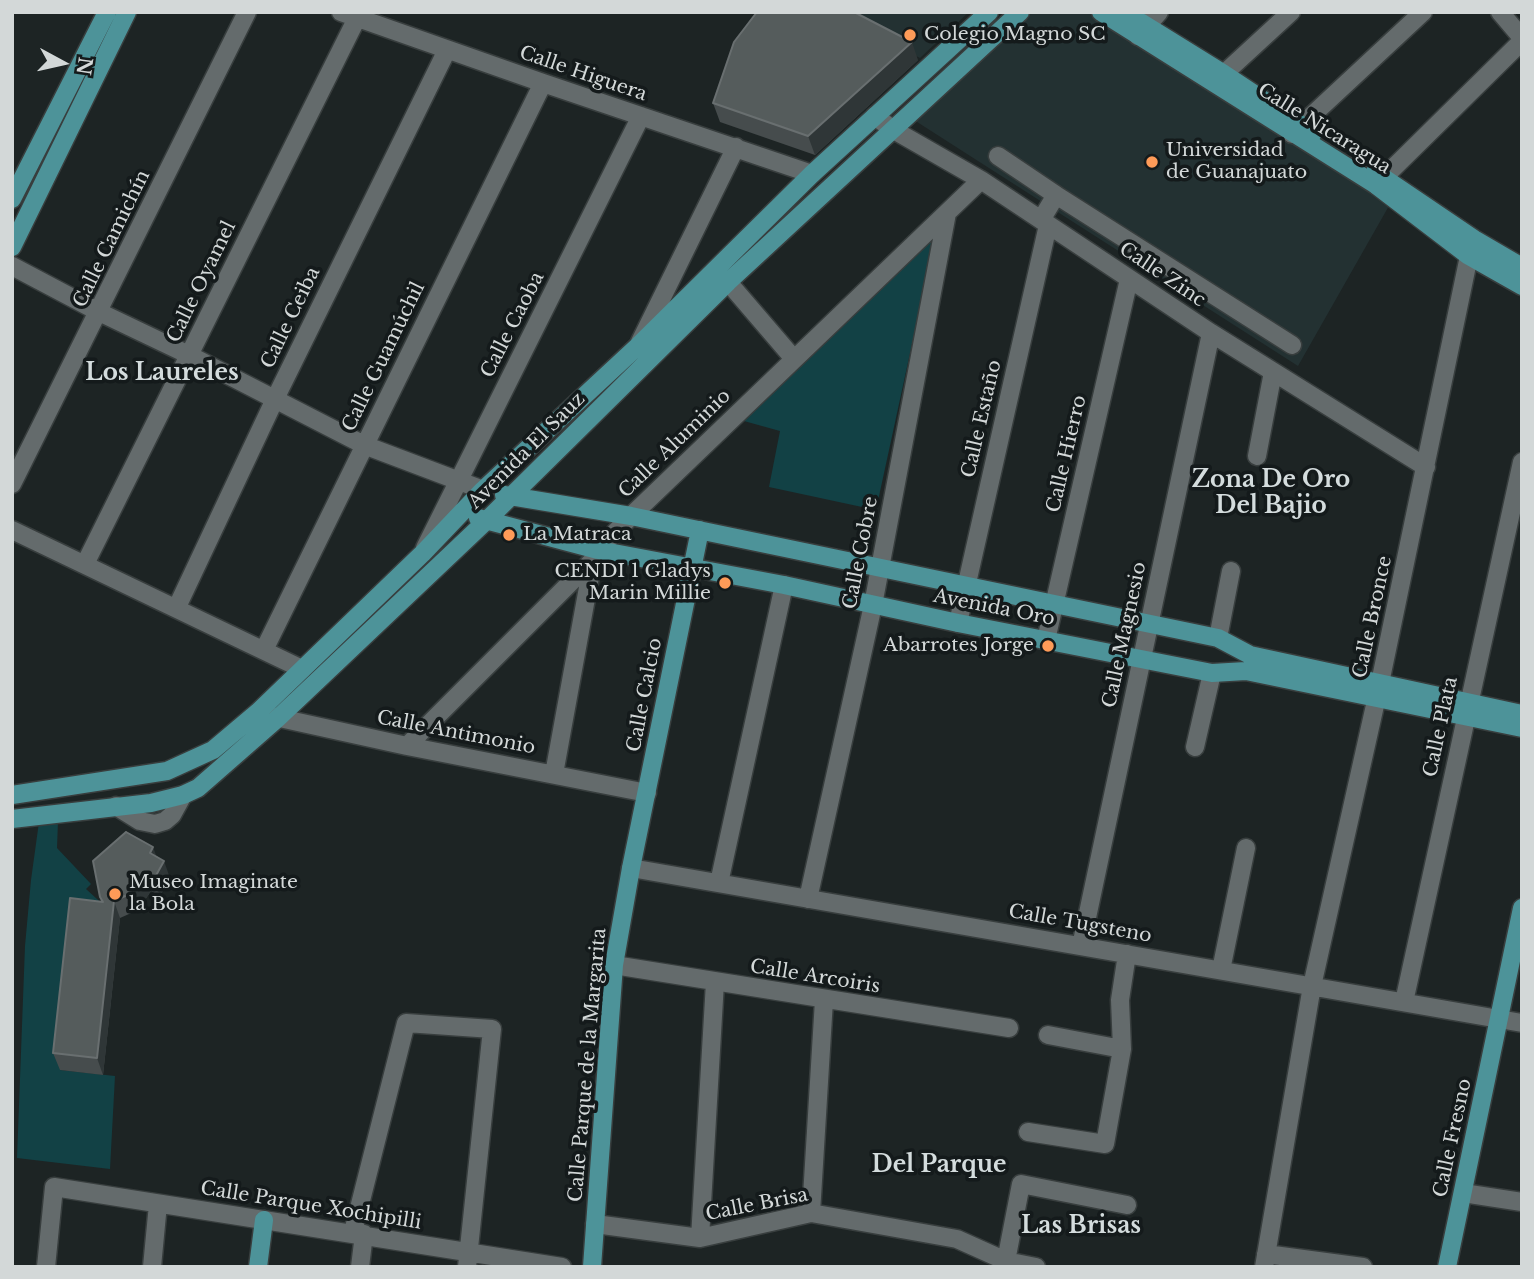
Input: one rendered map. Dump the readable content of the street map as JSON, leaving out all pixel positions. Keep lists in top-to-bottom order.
{
  "streets": {
    "main road": [
      "Calle Nicaragua",
      "Avenida El Sauz",
      "Avenida Oro",
      "Calle Calcio",
      "Calle Parque de la Margarita",
      "Calle Fresno"
    ],
    "street": [
      "Calle Higuera",
      "Calle Camichín",
      "Calle Zinc",
      "Calle Oyamel",
      "Calle Ceiba",
      "Calle Caoba",
      "Calle Guamúchil",
      "Calle Estaño",
      "Calle Aluminio",
      "Calle Hierro",
      "Calle Cobre",
      "Calle Bronce",
      "Calle Magnesio",
      "Calle Plata",
      "Calle Antimonio",
      "Calle Tugsteno",
      "Calle Arcoiris",
      "Calle Brisa",
      "Calle Parque Xochipilli"
    ]
  },
  "crossings": [
    ["Calle Higuera", "Calle Oyamel"],
    ["Calle Higuera", "Calle Ceiba"],
    ["Calle Higuera", "Calle Caoba"],
    ["Calle Higuera", "Calle Guamúchil"],
    ["Calle Higuera", "Avenida El Sauz"],
    ["Calle Nicaragua", "Calle Bronce"],
    ["Calle Zinc", "Calle Estaño"],
    ["Calle Zinc", "Calle Aluminio"],
    ["Calle Zinc", "Avenida El Sauz"],
    ["Calle Zinc", "Calle Hierro"],
    ["Calle Zinc", "Calle Bronce"],
    ["Calle Zinc", "Calle Magnesio"],
    ["Calle Caoba", "Avenida El Sauz"],
    ["Calle Estaño", "Avenida Oro"],
    ["Calle Aluminio", "Calle Cobre"],
    ["Calle Aluminio", "Avenida Oro"],
    ["Calle Aluminio", "Calle Antimonio"],
    ["Avenida El Sauz", "Avenida Oro"],
    ["Avenida El Sauz", "Calle Antimonio"],
    ["Calle Hierro", "Avenida Oro"],
    ["Calle Cobre", "Avenida Oro"],
    ["Calle Cobre", "Calle Tugsteno"],
    ["Avenida Oro", "Calle Bronce"],
    ["Avenida Oro", "Calle Magnesio"],
    ["Avenida Oro", "Calle Calcio"],
    ["Avenida Oro", "Calle Plata"],
    ["Calle Bronce", "Calle Tugsteno"],
    ["Calle Magnesio", "Calle Tugsteno"],
    ["Calle Calcio", "Calle Antimonio"],
    ["Calle Calcio", "Calle Tugsteno"],
    ["Calle Calcio", "Calle Parque de la Margarita"],
    ["Calle Plata", "Calle Tugsteno"],
    ["Calle Tugsteno", "Calle Parque de la Margarita"],
    ["Calle Tugsteno", "Calle Fresno"],
    ["Calle Arcoiris", "Calle Parque de la Margarita"],
    ["Calle Parque de la Margarita", "Calle Brisa"]
  ],
  "districts": [
    "Los Laureles",
    "Zona De Oro Del Bajio",
    "Del Parque",
    "Las Brisas"
  ],
  "places": [
    "Colegio Magno SC",
    "Universidad de Guanajuato",
    "La Matraca",
    "CENDI 1 Gladys Marin Millie",
    "Abarrotes Jorge",
    "Museo Imaginate la Bola"
  ],
  "north": "right"
}
